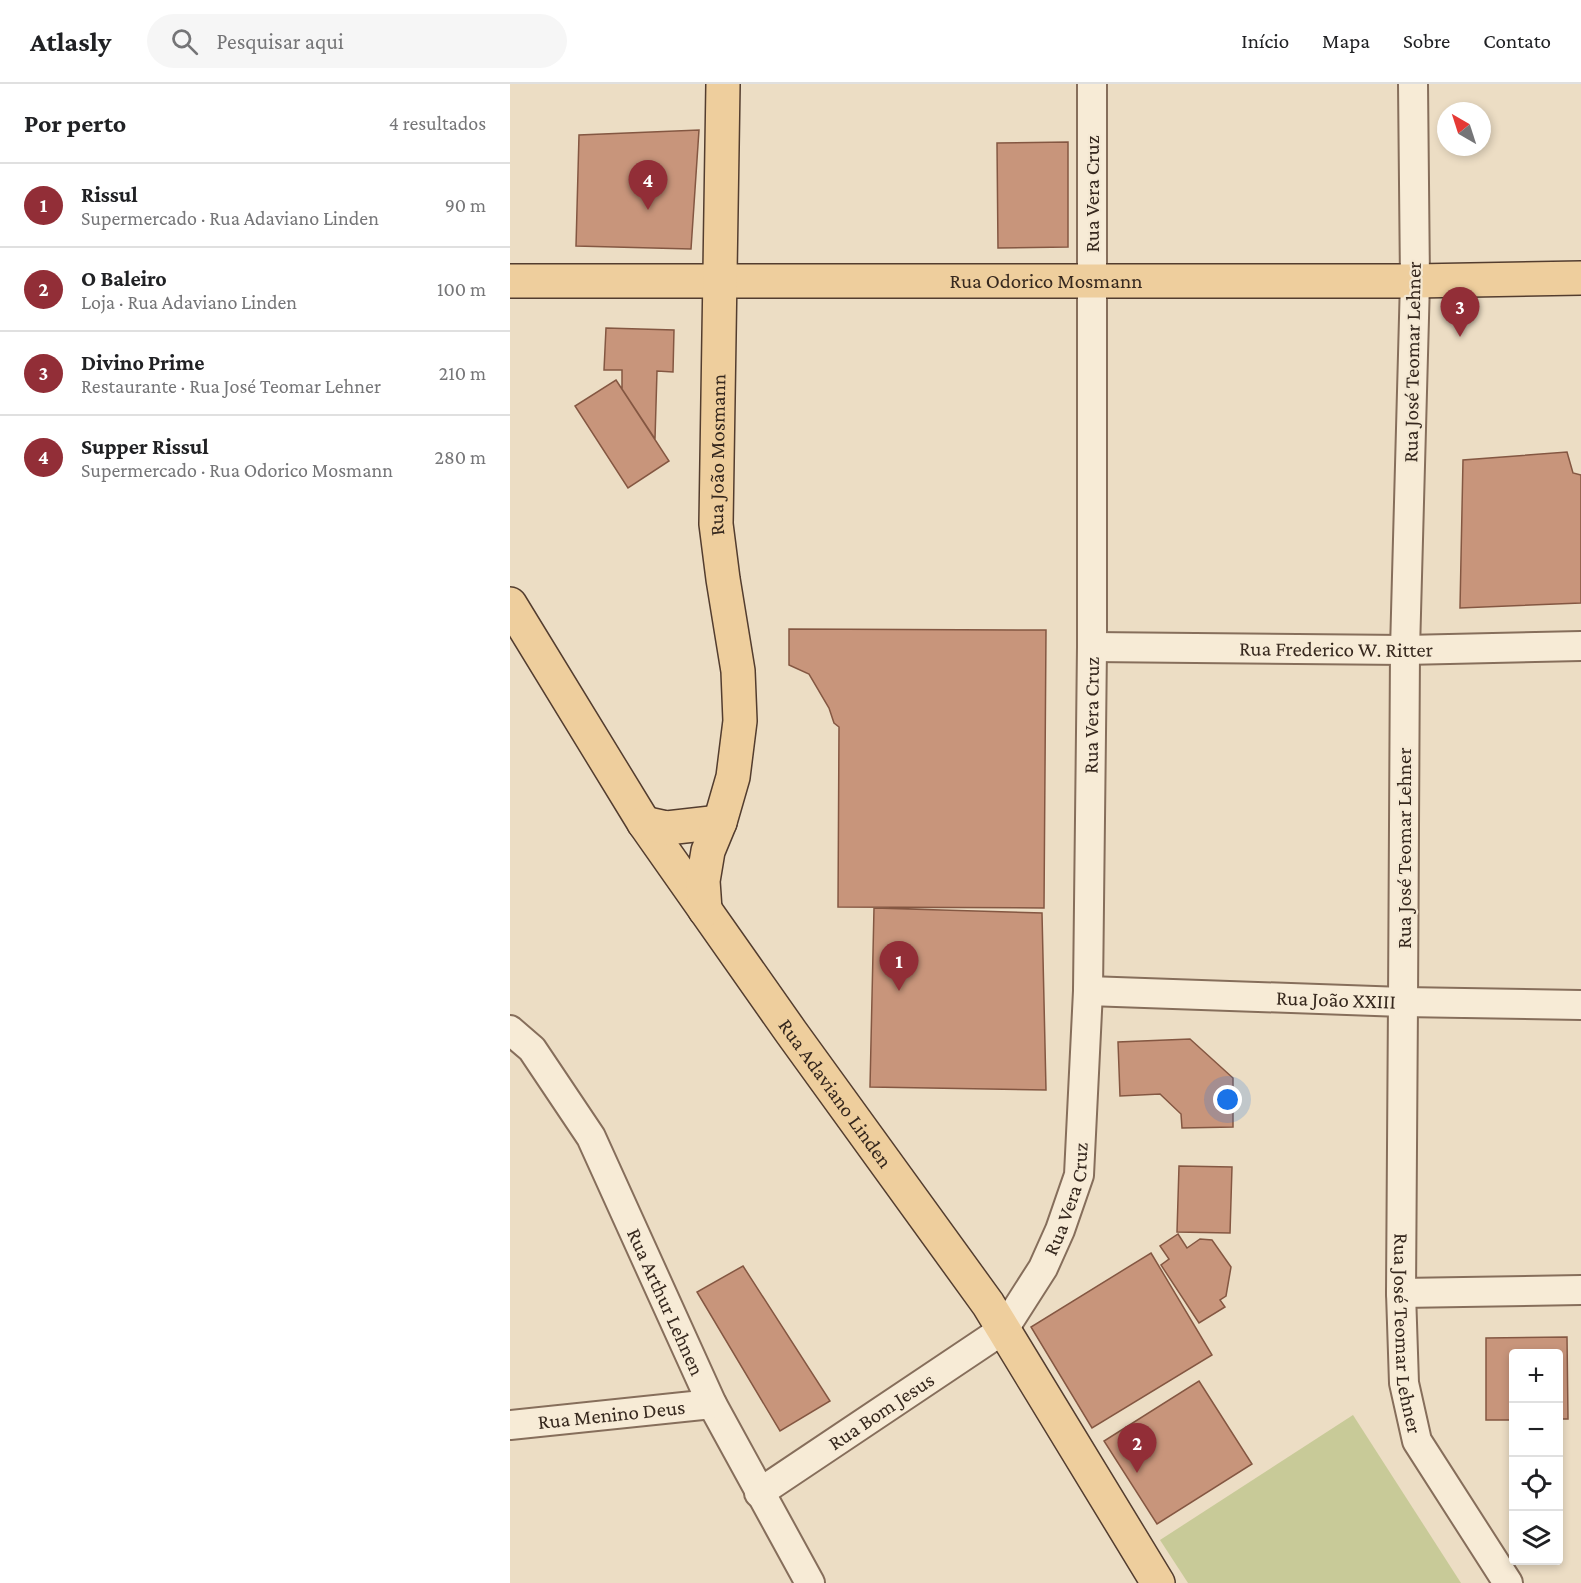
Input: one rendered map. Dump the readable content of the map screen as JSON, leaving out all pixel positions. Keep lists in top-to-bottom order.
{
  "streets": {
    "main road": ["Rua Odorico Mosmann", "Rua João Mosmann", "Rua Adaviano Linden"],
    "street": [
      "Rua Vera Cruz",
      "Rua José Teomar Lehner",
      "Rua Frederico W. Ritter",
      "Rua João XXIII",
      "Rua Arthur Lehnen",
      "Rua Bom Jesus",
      "Rua Menino Deus"
    ]
  },
  "crossings": [
    ["Rua Vera Cruz", "Rua Odorico Mosmann"],
    ["Rua Vera Cruz", "Rua Frederico W. Ritter"],
    ["Rua Vera Cruz", "Rua João XXIII"],
    ["Rua Vera Cruz", "Rua Adaviano Linden"],
    ["Rua Vera Cruz", "Rua Bom Jesus"],
    ["Rua Odorico Mosmann", "Rua José Teomar Lehner"],
    ["Rua Odorico Mosmann", "Rua João Mosmann"],
    ["Rua José Teomar Lehner", "Rua Frederico W. Ritter"],
    ["Rua José Teomar Lehner", "Rua João XXIII"],
    ["Rua João Mosmann", "Rua Adaviano Linden"],
    ["Rua Adaviano Linden", "Rua Bom Jesus"],
    ["Rua Arthur Lehnen", "Rua Bom Jesus"],
    ["Rua Arthur Lehnen", "Rua Menino Deus"]
  ],
  "north": "top left",
  "page": {
    "header": "Atlasly",
    "search": "Pesquisar aqui",
    "nav": [
      "Início",
      "Mapa",
      "Sobre",
      "Contato"
    ],
    "heading": ["Por perto", "4 resultados"],
    "pins": [
      "4",
      "3",
      "1",
      "2"
    ],
    "list": [
      {
        "mark": "1",
        "name": "Rissul",
        "note": "Supermercado · Rua Adaviano Linden",
        "value": "90 m"
      },
      {
        "mark": "2",
        "name": "O Baleiro",
        "note": "Loja · Rua Adaviano Linden",
        "value": "100 m"
      },
      {
        "mark": "3",
        "name": "Divino Prime",
        "note": "Restaurante · Rua José Teomar Lehner",
        "value": "210 m"
      },
      {
        "mark": "4",
        "name": "Supper Rissul",
        "note": "Supermercado · Rua Odorico Mosmann",
        "value": "280 m"
      }
    ],
    "map_buttons": ["+", "−"]
  }
}
